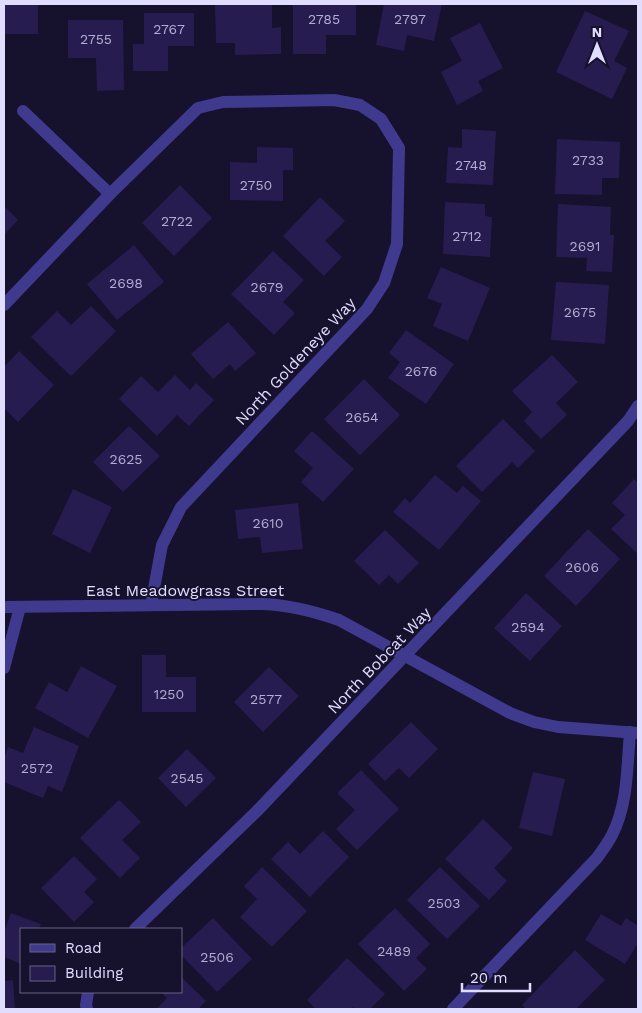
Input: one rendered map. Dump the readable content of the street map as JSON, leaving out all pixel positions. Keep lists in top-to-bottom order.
{
  "streets": {
    "street": ["North Goldeneye Way", "East Meadowgrass Street", "North Bobcat Way"]
  },
  "crossings": [
    ["North Goldeneye Way", "East Meadowgrass Street"],
    ["East Meadowgrass Street", "North Bobcat Way"]
  ],
  "house_numbers": [
    "2785",
    "2797",
    "2767",
    "2755",
    "2733",
    "2748",
    "2750",
    "2722",
    "2712",
    "2691",
    "2698",
    "2679",
    "2675",
    "2676",
    "2654",
    "2625",
    "2610",
    "2606",
    "2594",
    "1250",
    "2577",
    "2572",
    "2545",
    "2503",
    "2489",
    "2506"
  ],
  "legend": ["Road", "Building"],
  "scale_bar": "20 m",
  "north": "top"
}
